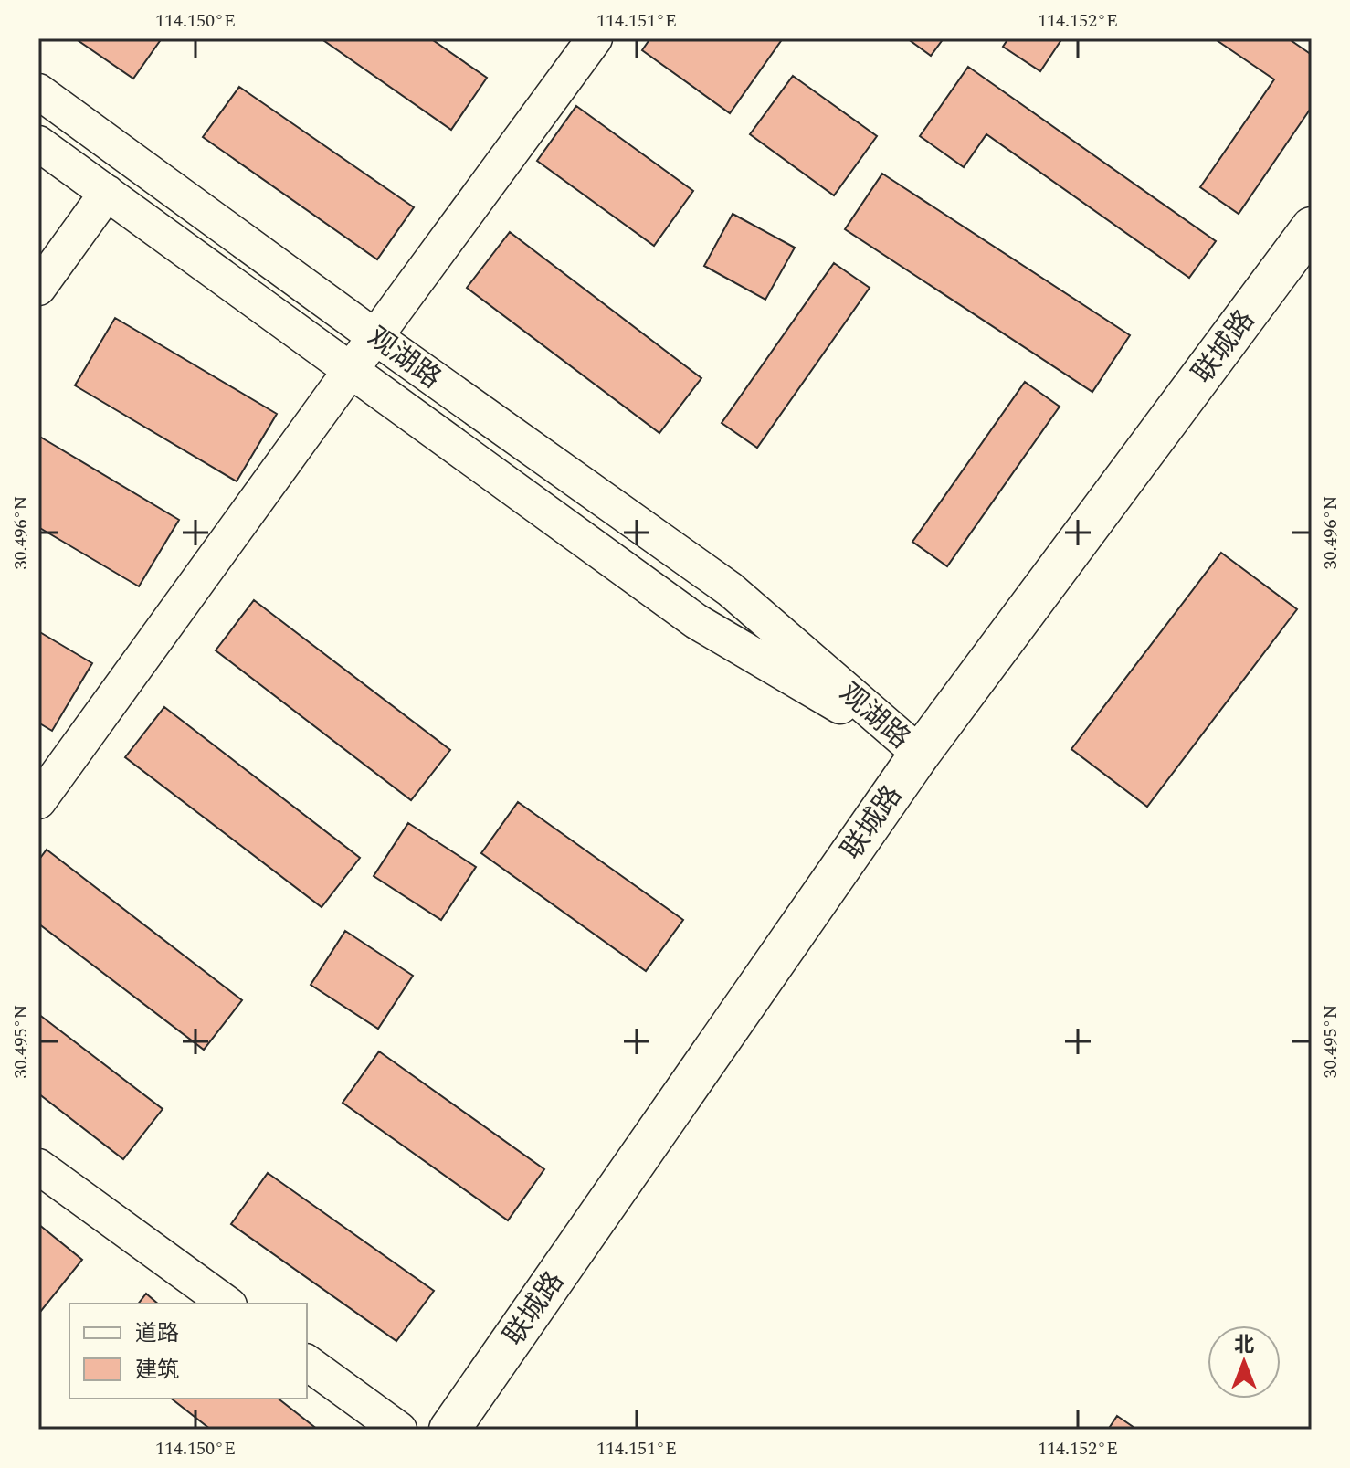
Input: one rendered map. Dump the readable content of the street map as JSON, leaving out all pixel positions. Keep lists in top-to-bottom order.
{
  "streets": {
    "main road": ["联城路"],
    "street": ["观湖路"]
  },
  "crossings": [
    ["联城路", "观湖路"]
  ],
  "legend": ["道路", "建筑"],
  "north": "top",
  "coordinates": [
    "114.150°E",
    "114.151°E",
    "114.152°E",
    "30.496°N",
    "30.495°N"
  ]
}
